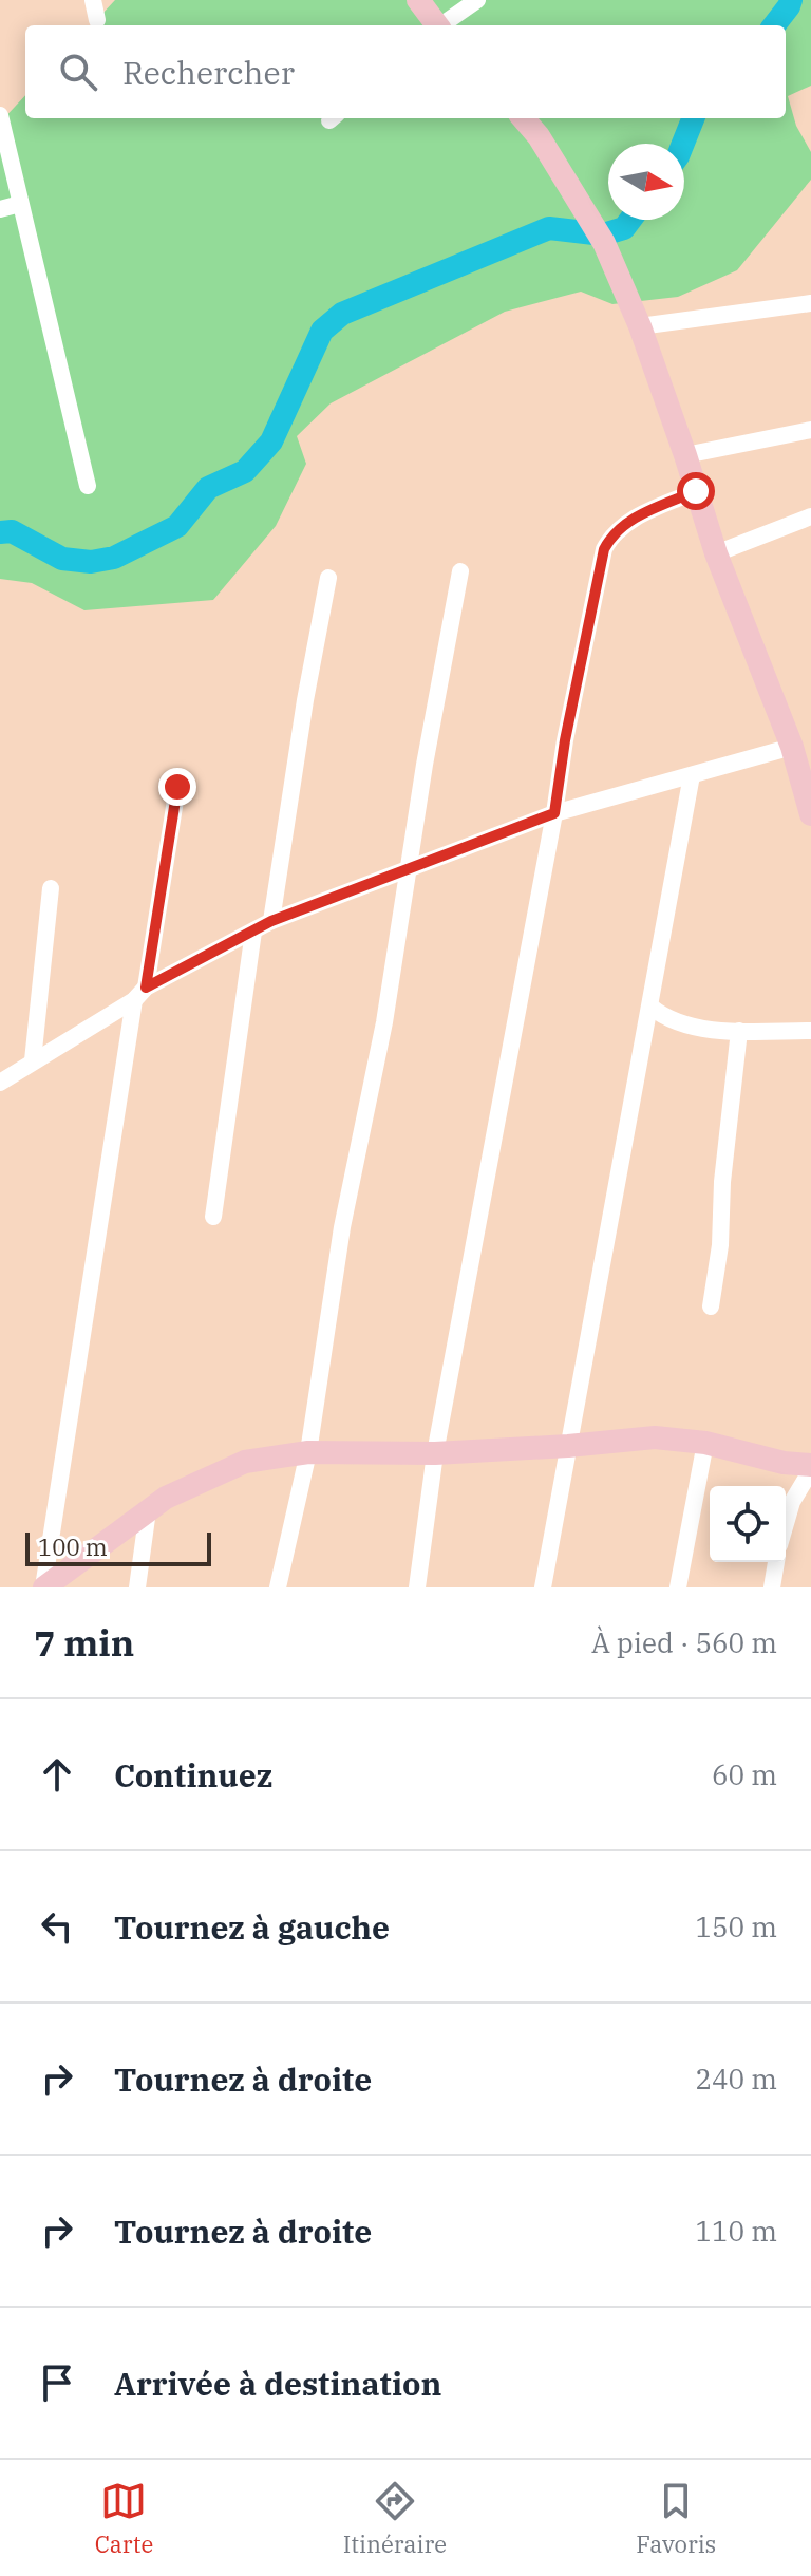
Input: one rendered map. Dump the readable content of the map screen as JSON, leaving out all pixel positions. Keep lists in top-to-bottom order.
{
  "scale_bar": "100 m",
  "north": "right",
  "page": {
    "search": "Rechercher",
    "scale": "100 m",
    "heading": ["7 min", "À pied · 560 m"],
    "list": [
      ["Continuez", "60 m"],
      ["Tournez à gauche", "150 m"],
      ["Tournez à droite", "240 m"],
      ["Tournez à droite", "110 m"],
      "Arrivée à destination"
    ],
    "nav": ["Carte", "Itinéraire", "Favoris"]
  }
}
